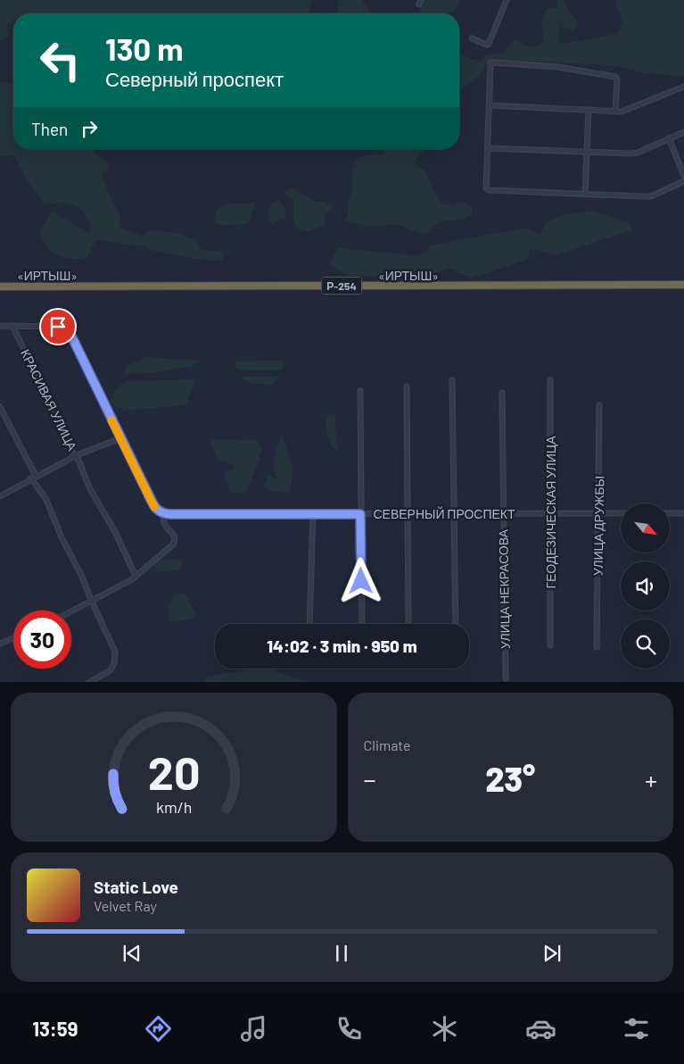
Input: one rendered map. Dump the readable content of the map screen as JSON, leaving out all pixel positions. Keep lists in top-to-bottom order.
{
  "streets": {
    "highway": ["«ИРТЫШ»", "Р-254"],
    "street": [
      "КРАСИВАЯ УЛИЦА",
      "ГЕОДЕЗИЧЕСКАЯ УЛИЦА",
      "СЕВЕРНЫЙ ПРОСПЕКТ",
      "УЛИЦА ДРУЖБЫ",
      "УЛИЦА НЕКРАСОВА"
    ]
  },
  "crossings": [
    ["ГЕОДЕЗИЧЕСКАЯ УЛИЦА", "СЕВЕРНЫЙ ПРОСПЕКТ"],
    ["СЕВЕРНЫЙ ПРОСПЕКТ", "УЛИЦА ДРУЖБЫ"],
    ["СЕВЕРНЫЙ ПРОСПЕКТ", "УЛИЦА НЕКРАСОВА"]
  ],
  "north": "bottom right",
  "page": {
    "turn": ["130 m", "Северный проспект"],
    "then": "Then",
    "limit": "30",
    "trip": "14:02 · 3 min · 950 m",
    "tile": "Climate",
    "heat": ["−", "23°", "+"],
    "song": ["Static Love", "Velvet Ray"],
    "tabs": "13:59",
    "gauge": ["20", "km/h"]
  }
}
